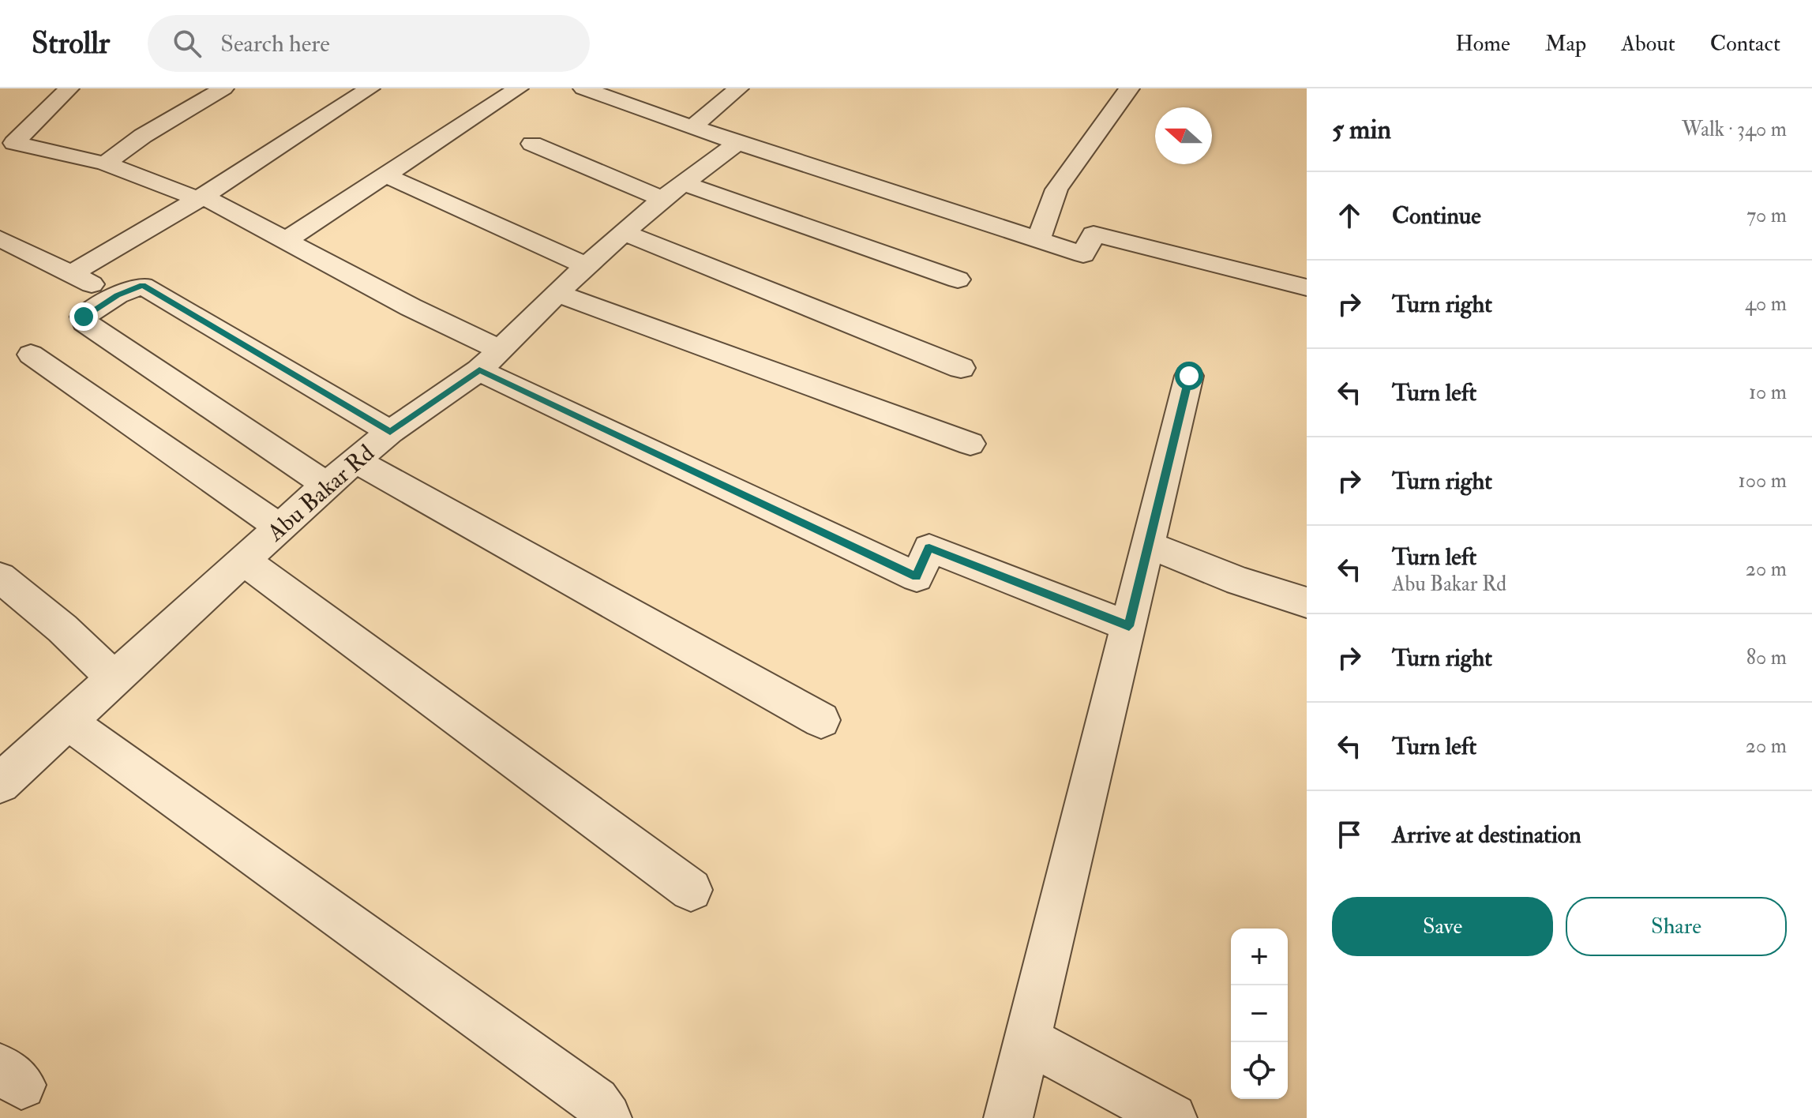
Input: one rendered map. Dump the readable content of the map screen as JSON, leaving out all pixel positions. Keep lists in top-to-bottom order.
{
  "streets": {
    "street": ["Abu Bakar Rd"]
  },
  "north": "left",
  "page": {
    "header": "Strollr",
    "search": "Search here",
    "nav": [
      "Home",
      "Map",
      "About",
      "Contact"
    ],
    "heading": ["5 min", "Walk · 340 m"],
    "list": [
      ["Continue", "70 m"],
      ["Turn right", "40 m"],
      ["Turn left", "10 m"],
      ["Turn right", "100 m"],
      ["Turn left", "Abu Bakar Rd", "20 m"],
      ["Turn right", "80 m"],
      ["Turn left", "20 m"],
      "Arrive at destination"
    ],
    "buttons": ["Save", "Share"],
    "map_buttons": ["+", "−"]
  }
}
